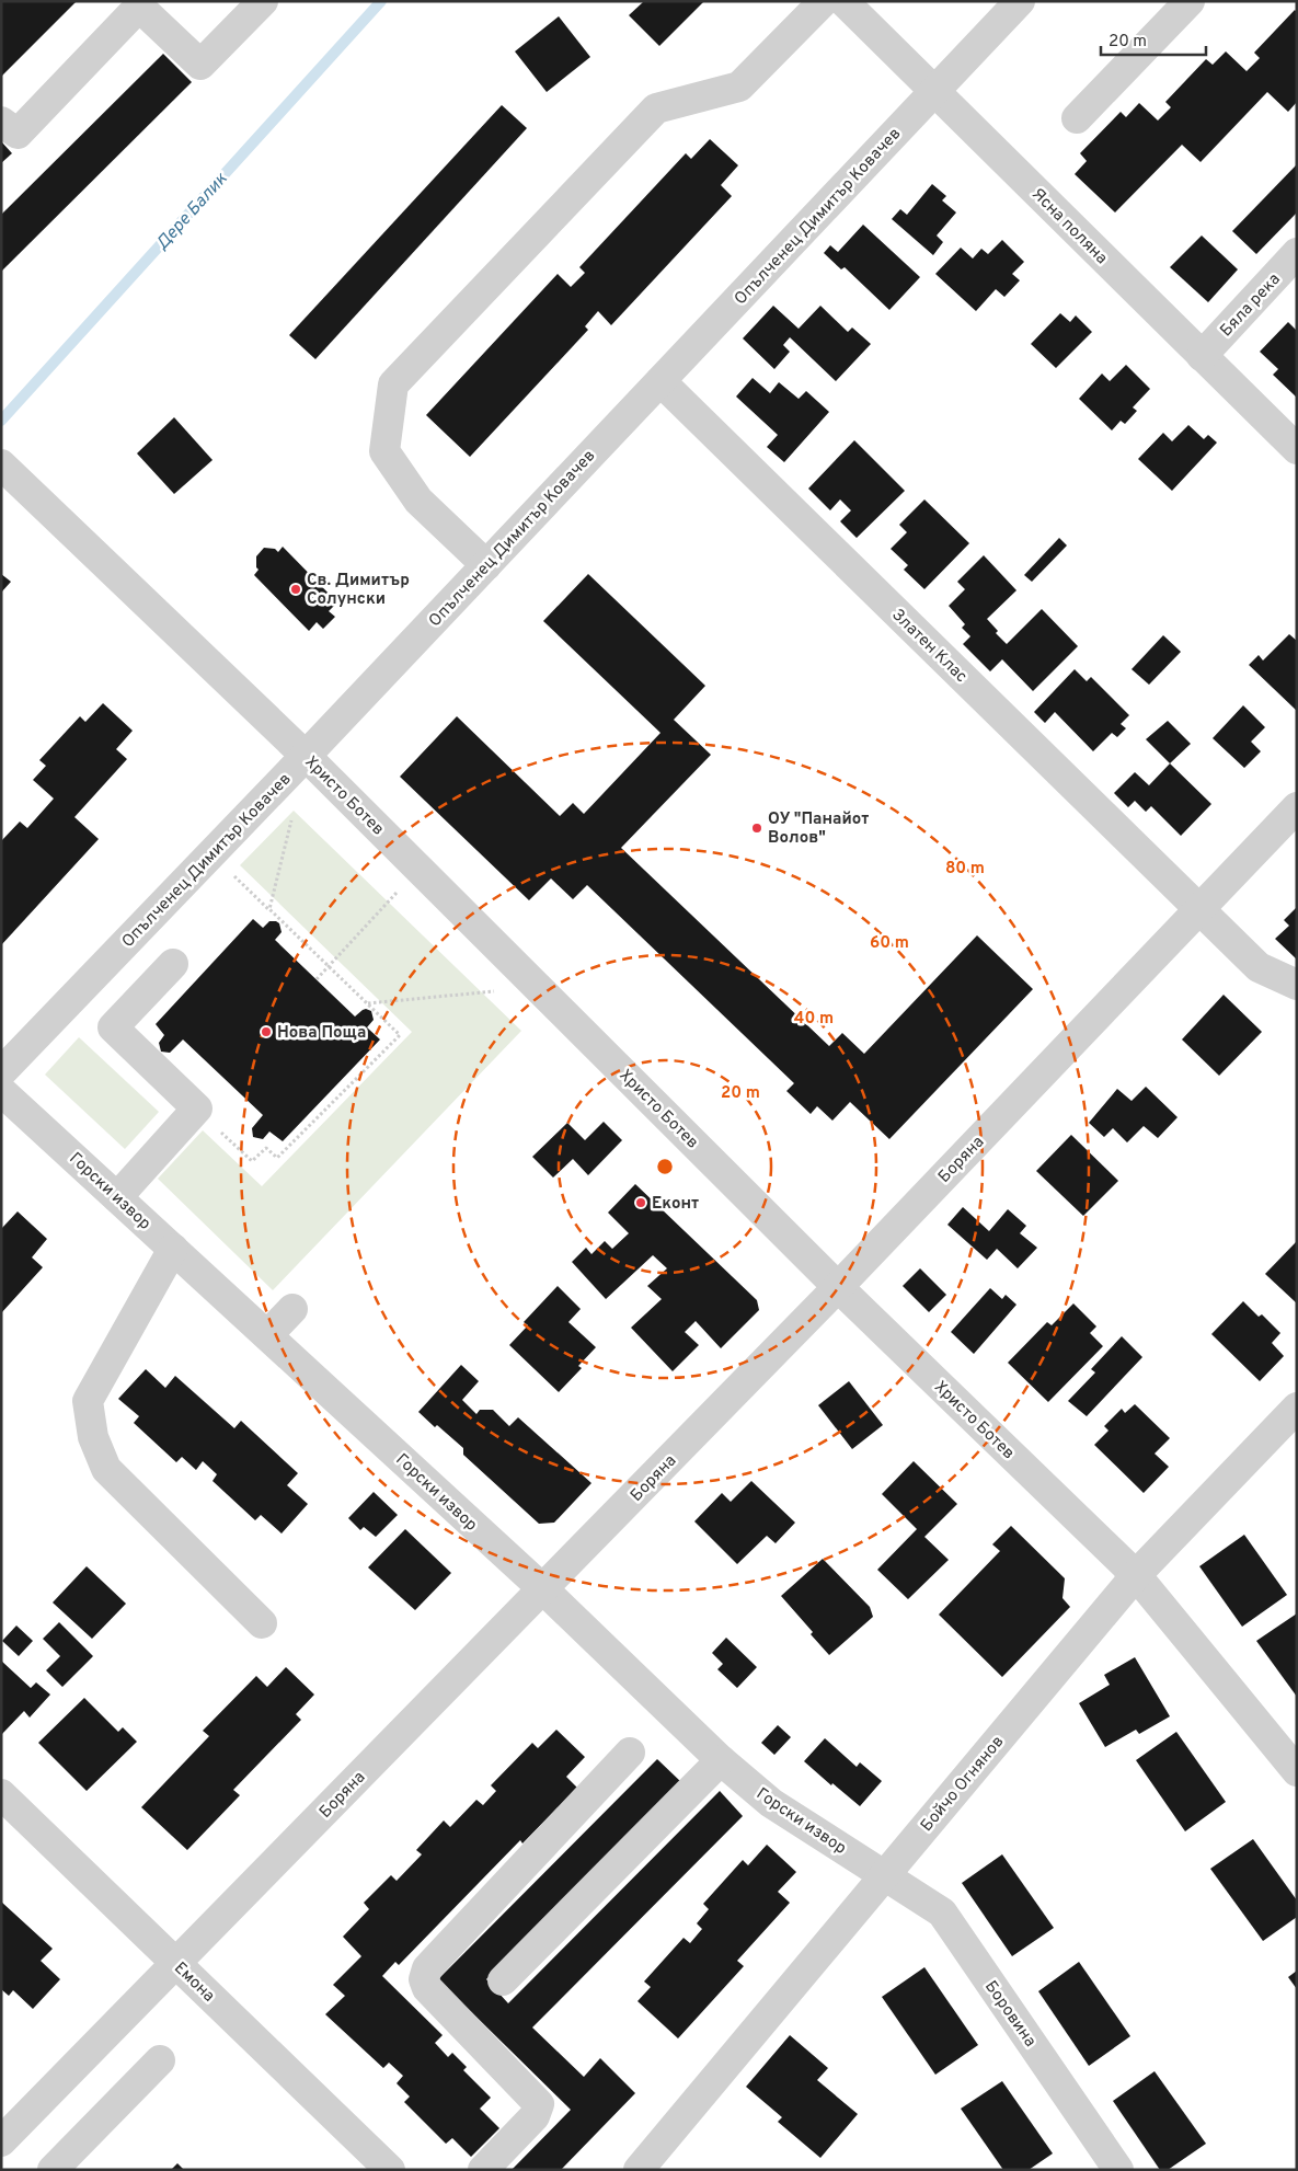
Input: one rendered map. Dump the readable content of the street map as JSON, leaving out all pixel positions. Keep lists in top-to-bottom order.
{
  "streets": {
    "street": [
      "Опълченец Димитър Ковачев",
      "Ясна поляна",
      "Бяла река",
      "Златен Клас",
      "Христо Ботев",
      "Боряна",
      "Горски извор",
      "Бойчо Огнянов",
      "Емона",
      "Боровина"
    ]
  },
  "crossings": [
    ["Опълченец Димитър Ковачев", "Ясна поляна"],
    ["Опълченец Димитър Ковачев", "Златен Клас"],
    ["Опълченец Димитър Ковачев", "Христо Ботев"],
    ["Ясна поляна", "Бяла река"],
    ["Златен Клас", "Боряна"],
    ["Христо Ботев", "Боряна"],
    ["Христо Ботев", "Бойчо Огнянов"],
    ["Боряна", "Горски извор"],
    ["Боряна", "Емона"],
    ["Горски извор", "Бойчо Огнянов"],
    ["Горски извор", "Боровина"],
    ["Бойчо Огнянов", "Боровина"]
  ],
  "water": ["Дере Балик"],
  "places": [
    "Св. Димитър Солунски",
    "ОУ \"Панайот Волов\"",
    "Нова Поща",
    "Еконт"
  ],
  "scale_bar": "20 m",
  "rings": [
    "80 m",
    "60 m",
    "40 m",
    "20 m"
  ]
}
